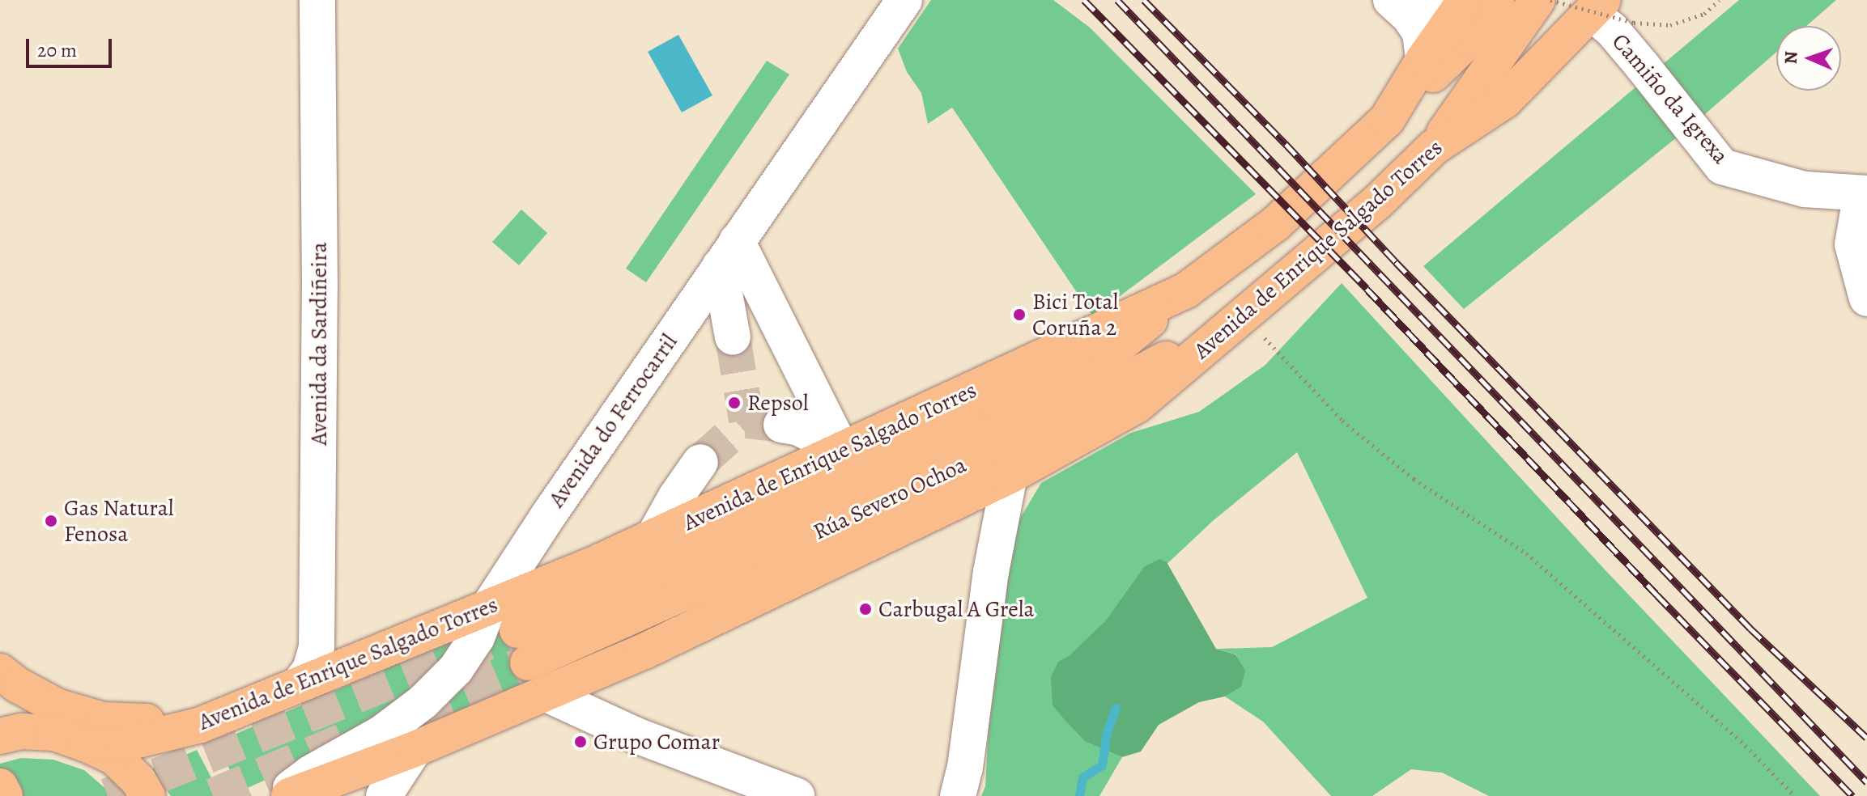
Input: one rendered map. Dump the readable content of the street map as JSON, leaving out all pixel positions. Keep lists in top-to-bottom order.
{
  "streets": {
    "main road": ["Avenida de Enrique Salgado Torres", "Rúa Severo Ochoa"],
    "street": ["Camiño da Igrexa", "Avenida da Sardiñeira", "Avenida do Ferrocarril"]
  },
  "crossings": [
    ["Camiño da Igrexa", "Avenida de Enrique Salgado Torres"],
    ["Avenida de Enrique Salgado Torres", "Avenida da Sardiñeira"],
    ["Avenida de Enrique Salgado Torres", "Avenida do Ferrocarril"],
    ["Avenida de Enrique Salgado Torres", "Rúa Severo Ochoa"]
  ],
  "places": [
    "Bici Total Coruña 2",
    "Repsol",
    "Gas Natural Fenosa",
    "Carbugal A Grela",
    "Grupo Comar"
  ],
  "scale_bar": "20 m",
  "north": "left"
}
